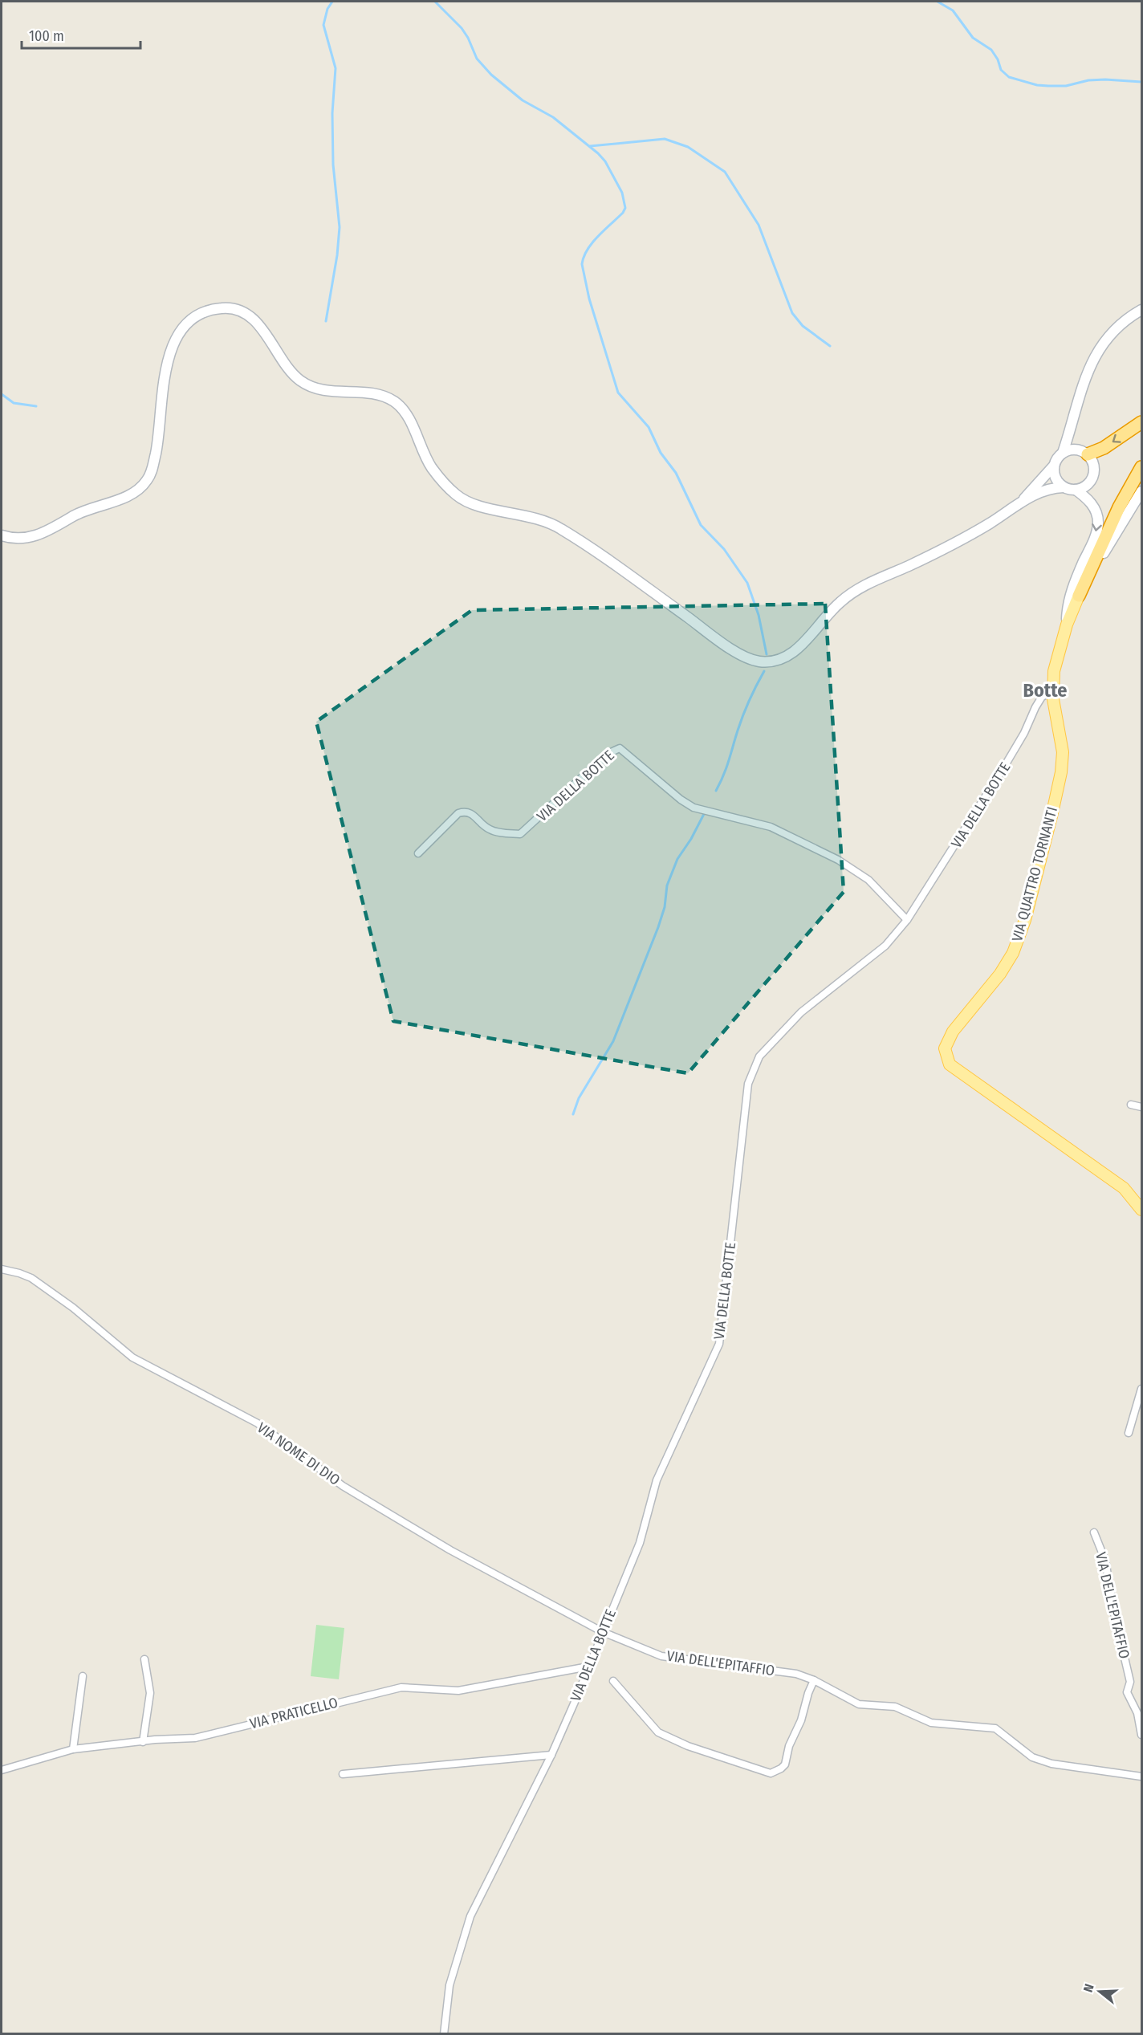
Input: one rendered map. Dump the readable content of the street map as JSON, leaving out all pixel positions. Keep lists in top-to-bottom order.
{
  "streets": {
    "main road": ["VIA QUATTRO TORNANTI"],
    "street": [
      "VIA DELLA BOTTE",
      "VIA NOME DI DIO",
      "VIA DELL'EPITAFFIO",
      "VIA PRATICELLO"
    ]
  },
  "crossings": [
    ["VIA DELLA BOTTE", "VIA QUATTRO TORNANTI"],
    ["VIA DELLA BOTTE", "VIA NOME DI DIO"],
    ["VIA DELLA BOTTE", "VIA DELL'EPITAFFIO"],
    ["VIA DELLA BOTTE", "VIA PRATICELLO"],
    ["VIA NOME DI DIO", "VIA DELL'EPITAFFIO"]
  ],
  "districts": ["Botte"],
  "scale_bar": "100 m",
  "north": "left"
}
